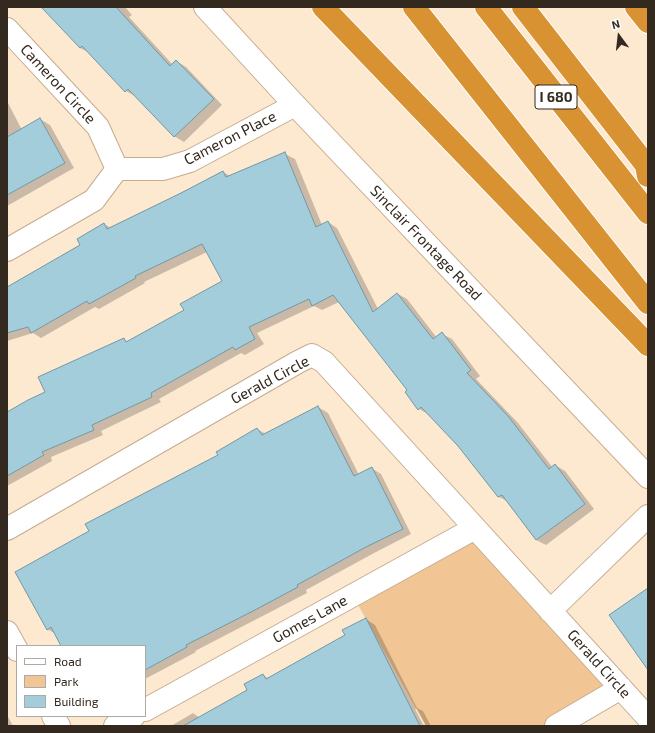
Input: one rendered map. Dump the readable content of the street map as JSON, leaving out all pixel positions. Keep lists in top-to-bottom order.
{
  "streets": {
    "highway": ["I 680"],
    "street": [
      "Cameron Circle",
      "Cameron Place",
      "Sinclair Frontage Road",
      "Gerald Circle",
      "Gomes Lane"
    ]
  },
  "crossings": [
    ["Cameron Circle", "Cameron Place"],
    ["Cameron Place", "Sinclair Frontage Road"],
    ["Gerald Circle", "Gomes Lane"]
  ],
  "legend": ["Road", "Park", "Building"],
  "north": "top"
}
